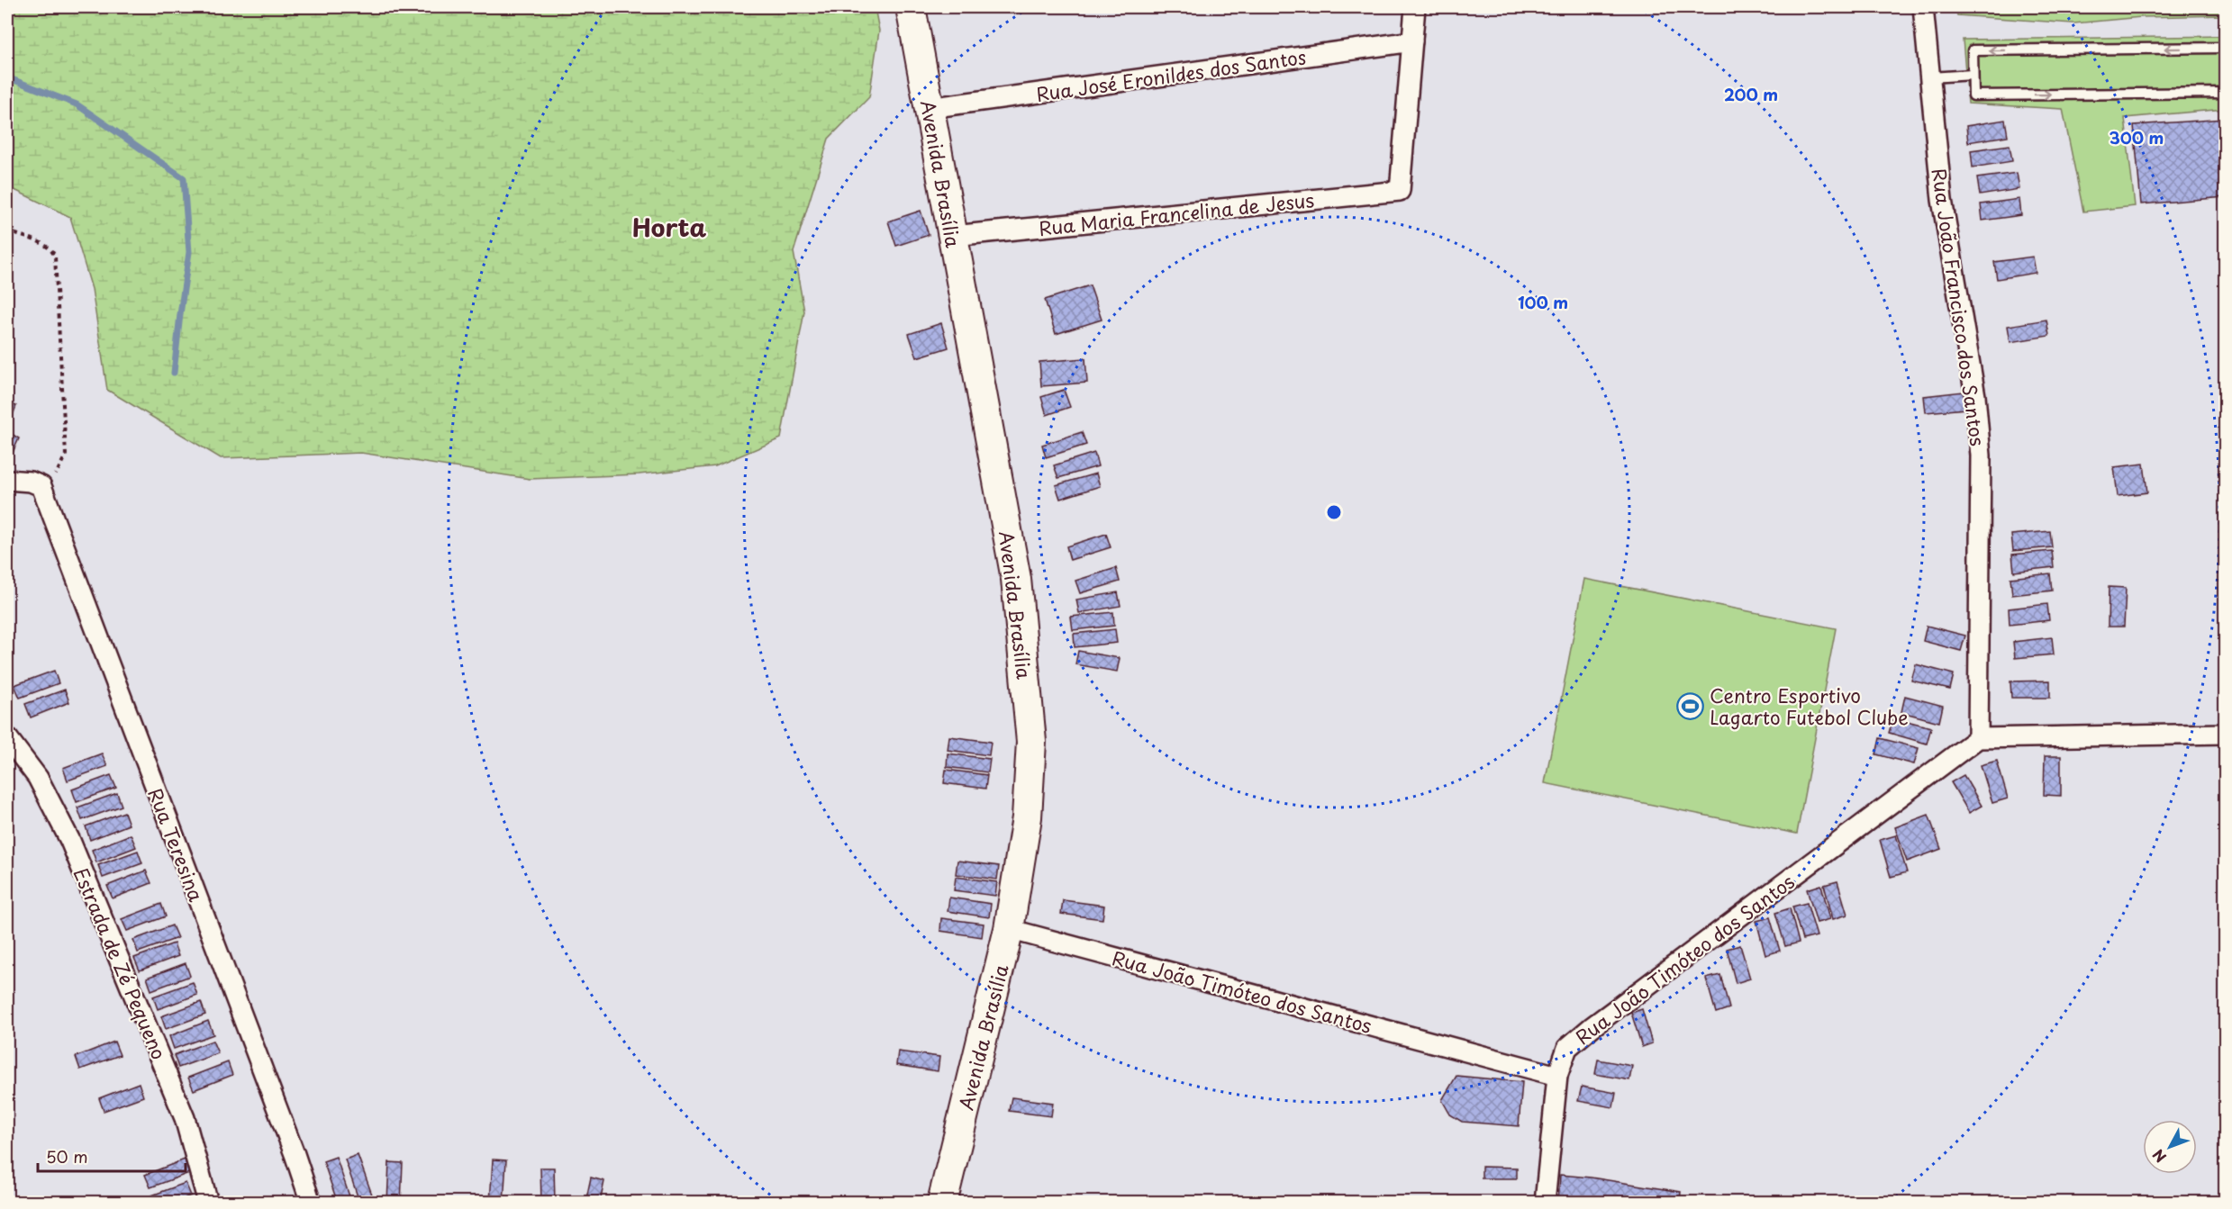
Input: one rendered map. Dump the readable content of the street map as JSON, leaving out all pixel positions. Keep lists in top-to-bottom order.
{
  "streets": {
    "main road": ["Avenida Brasília"],
    "street": [
      "Rua José Eronildes dos Santos",
      "Rua Maria Francelina de Jesus",
      "Rua João Francisco dos Santos",
      "Rua Teresina",
      "Rua João Timóteo dos Santos",
      "Estrada de Zé Pequeno"
    ]
  },
  "crossings": [
    ["Rua José Eronildes dos Santos", "Avenida Brasília"],
    ["Rua José Eronildes dos Santos", "Rua Maria Francelina de Jesus"],
    ["Avenida Brasília", "Rua Maria Francelina de Jesus"],
    ["Avenida Brasília", "Rua João Timóteo dos Santos"],
    ["Rua João Francisco dos Santos", "Rua João Timóteo dos Santos"]
  ],
  "districts": ["Horta"],
  "places": {
    "sports": ["Centro Esportivo Lagarto Futebol Clube"]
  },
  "scale_bar": "50 m",
  "north": "bottom left",
  "rings": ["200 m", "300 m", "100 m"]
}
